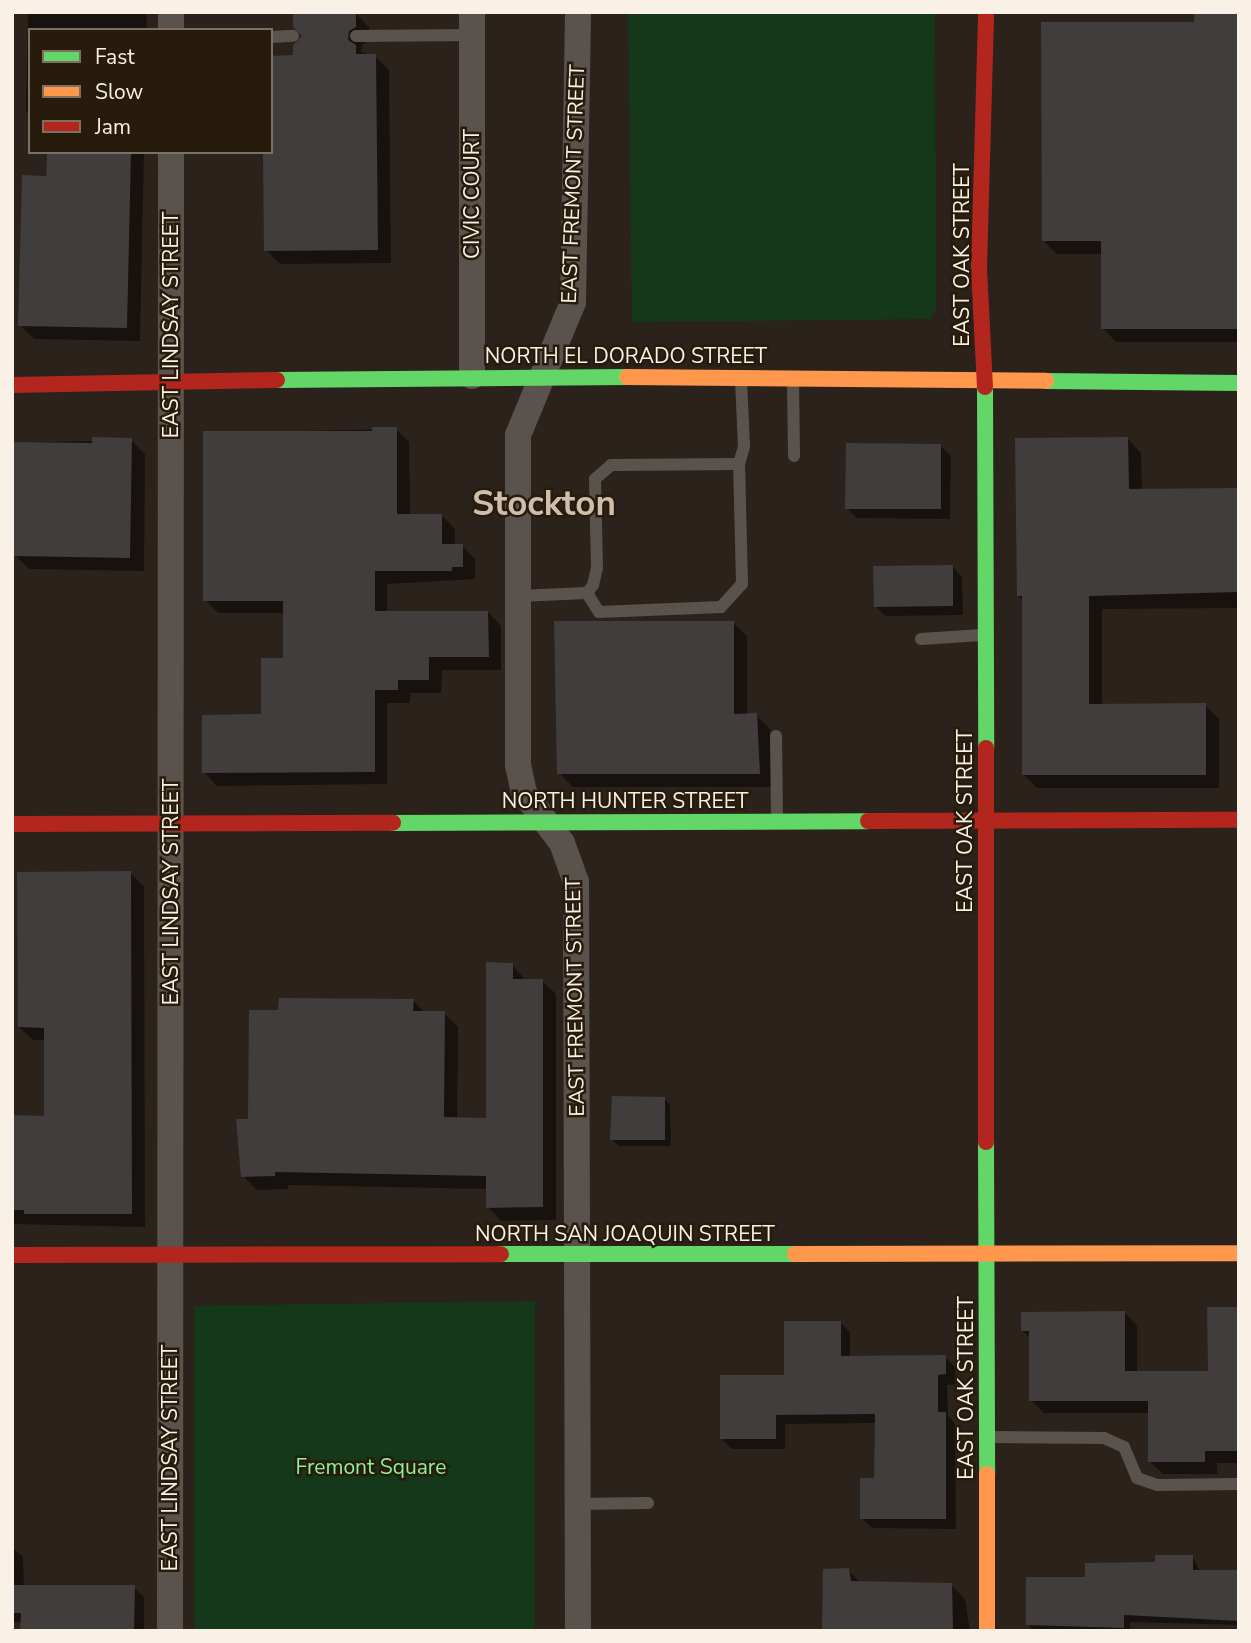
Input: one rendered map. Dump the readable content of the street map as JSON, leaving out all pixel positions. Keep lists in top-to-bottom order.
{
  "streets": {
    "street": [
      "EAST FREMONT STREET",
      "CIVIC COURT",
      "EAST OAK STREET",
      "EAST LINDSAY STREET",
      "NORTH EL DORADO STREET",
      "NORTH HUNTER STREET",
      "NORTH SAN JOAQUIN STREET"
    ]
  },
  "crossings": [
    ["EAST FREMONT STREET", "NORTH EL DORADO STREET"],
    ["EAST FREMONT STREET", "NORTH HUNTER STREET"],
    ["EAST FREMONT STREET", "NORTH SAN JOAQUIN STREET"],
    ["CIVIC COURT", "NORTH EL DORADO STREET"],
    ["EAST OAK STREET", "NORTH EL DORADO STREET"],
    ["EAST OAK STREET", "NORTH HUNTER STREET"],
    ["EAST OAK STREET", "NORTH SAN JOAQUIN STREET"],
    ["EAST LINDSAY STREET", "NORTH EL DORADO STREET"],
    ["EAST LINDSAY STREET", "NORTH HUNTER STREET"],
    ["EAST LINDSAY STREET", "NORTH SAN JOAQUIN STREET"]
  ],
  "districts": ["Stockton"],
  "parks": ["Fremont Square"],
  "legend": ["Fast", "Slow", "Jam"]
}
